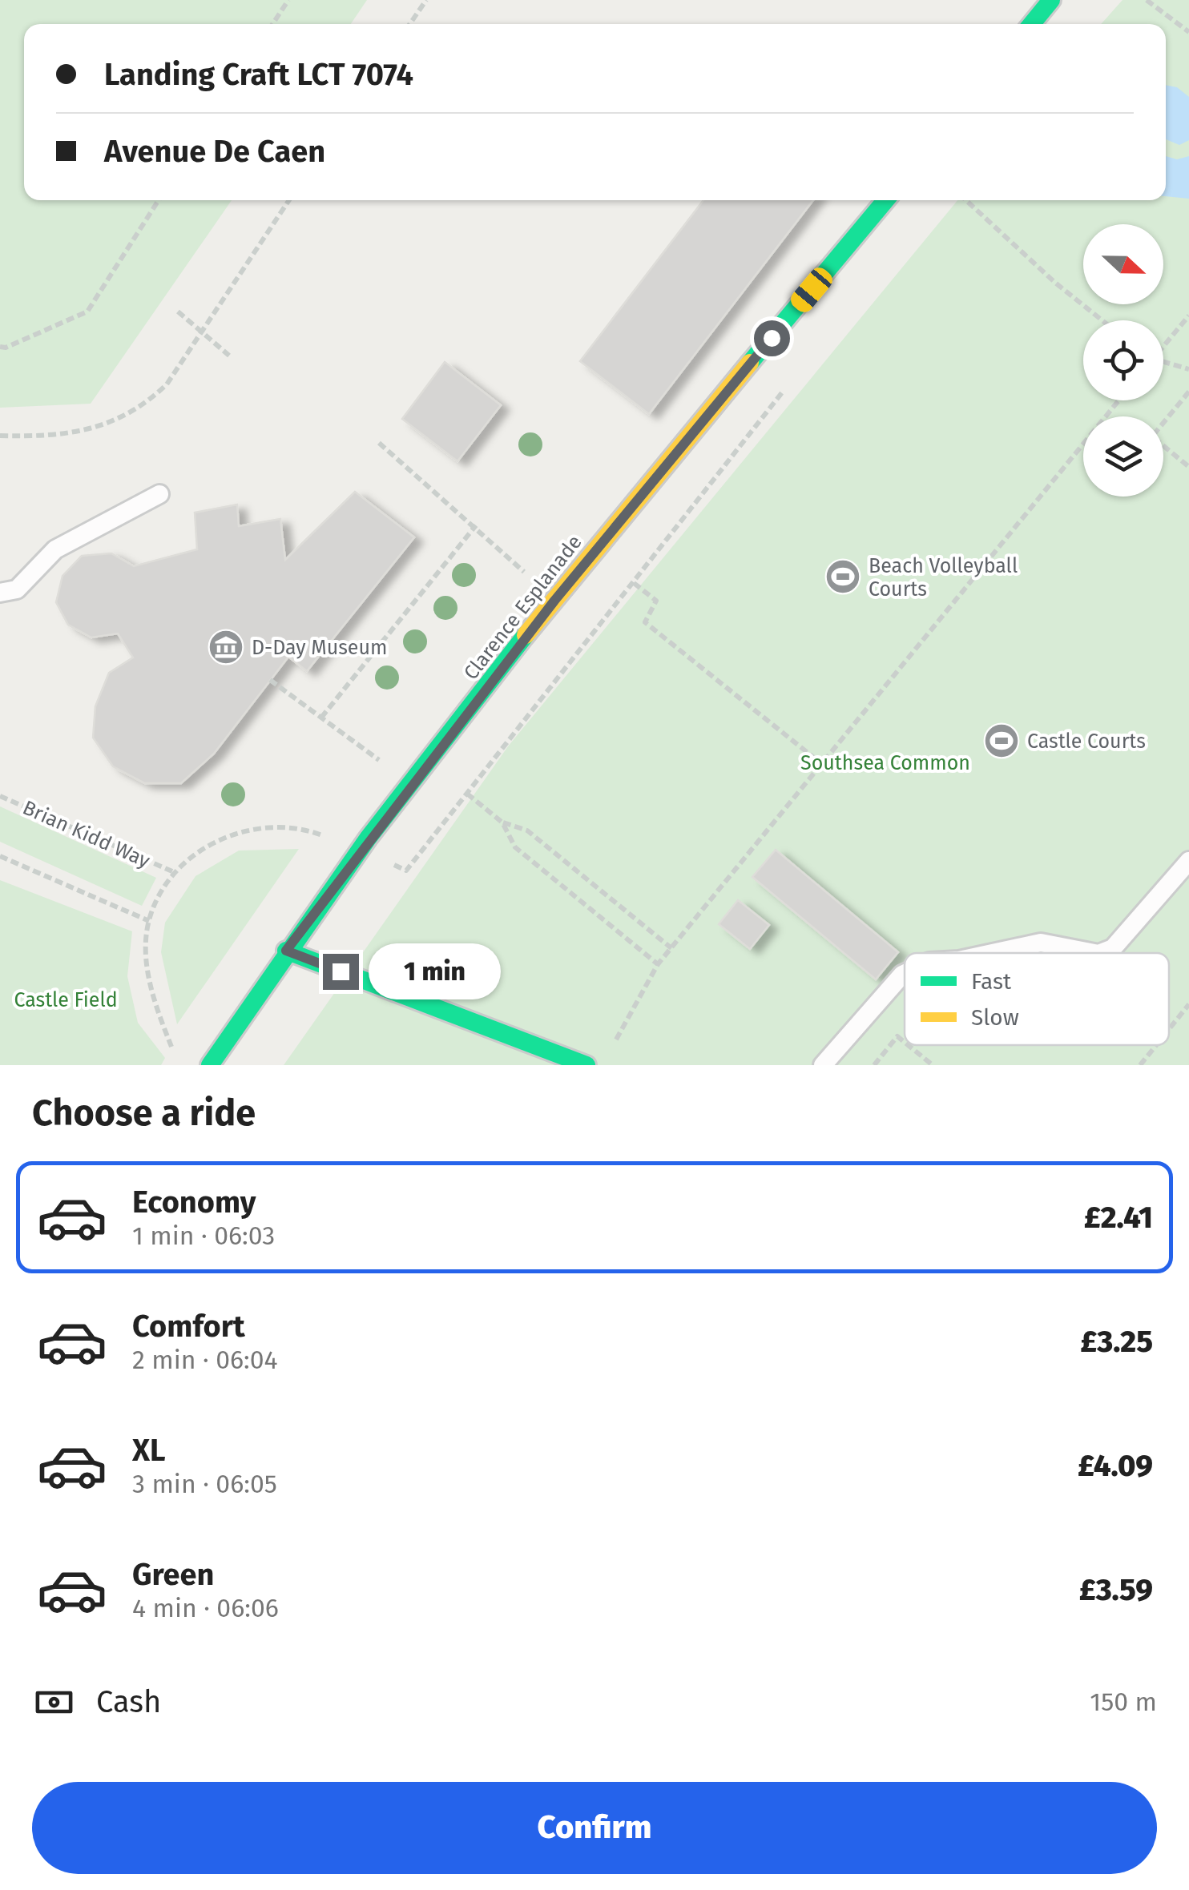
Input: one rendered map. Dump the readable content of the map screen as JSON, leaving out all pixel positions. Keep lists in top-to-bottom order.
{
  "streets": {
    "street": ["Clarence Esplanade"],
    "path": ["Brian Kidd Way"]
  },
  "parks": ["Southsea Common", "Castle Field"],
  "places": {
    "sports": ["Beach Volleyball Courts", "Castle Courts"],
    "museum": ["D-Day Museum"]
  },
  "legend": ["Fast", "Slow"],
  "north": "right",
  "page": {
    "banner": ["Landing Craft LCT 7074", "Avenue De Caen"],
    "bubble": "1 min",
    "heading": "Choose a ride",
    "list": [
      {
        "name": "Economy",
        "note": "1 min · 06:03",
        "value": "£2.41"
      },
      {
        "name": "Comfort",
        "note": "2 min · 06:04",
        "value": "£3.25"
      },
      {
        "name": "XL",
        "note": "3 min · 06:05",
        "value": "£4.09"
      },
      {
        "name": "Green",
        "note": "4 min · 06:06",
        "value": "£3.59"
      }
    ],
    "pay": ["Cash", "150 m"],
    "buttons": "Confirm"
  }
}
